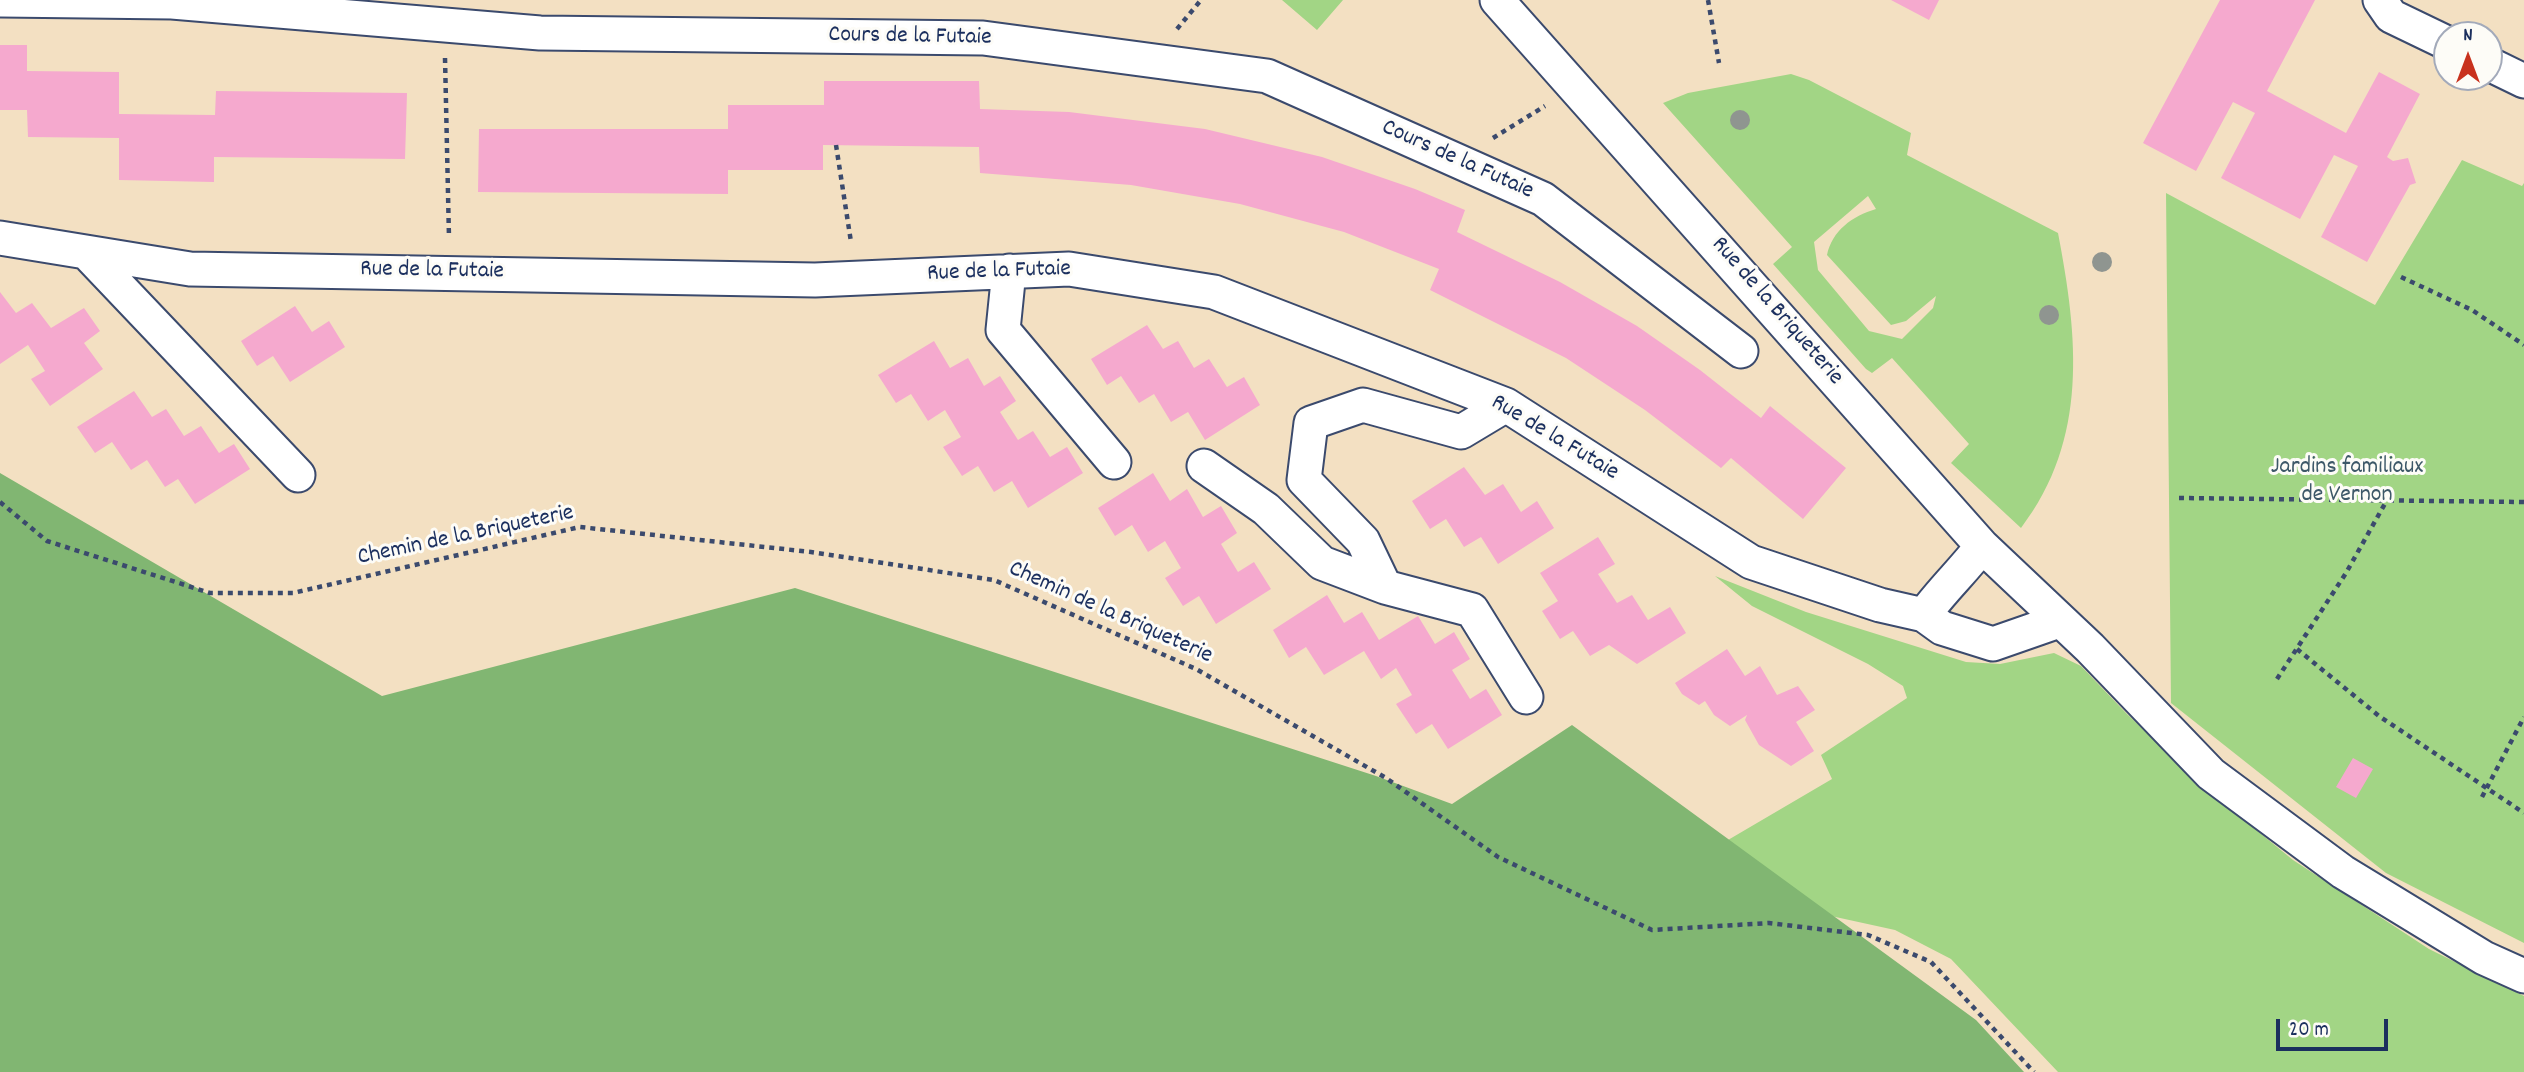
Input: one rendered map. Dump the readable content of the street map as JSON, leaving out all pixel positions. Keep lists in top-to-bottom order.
{
  "streets": {
    "street": ["Cours de la Futaie", "Rue de la Futaie", "Rue de la Briqueterie"],
    "path": ["Chemin de la Briqueterie"]
  },
  "crossings": [
    ["Rue de la Futaie", "Rue de la Briqueterie"]
  ],
  "parks": ["Jardins familiaux de Vernon"],
  "scale_bar": "20 m",
  "north": "top"
}
